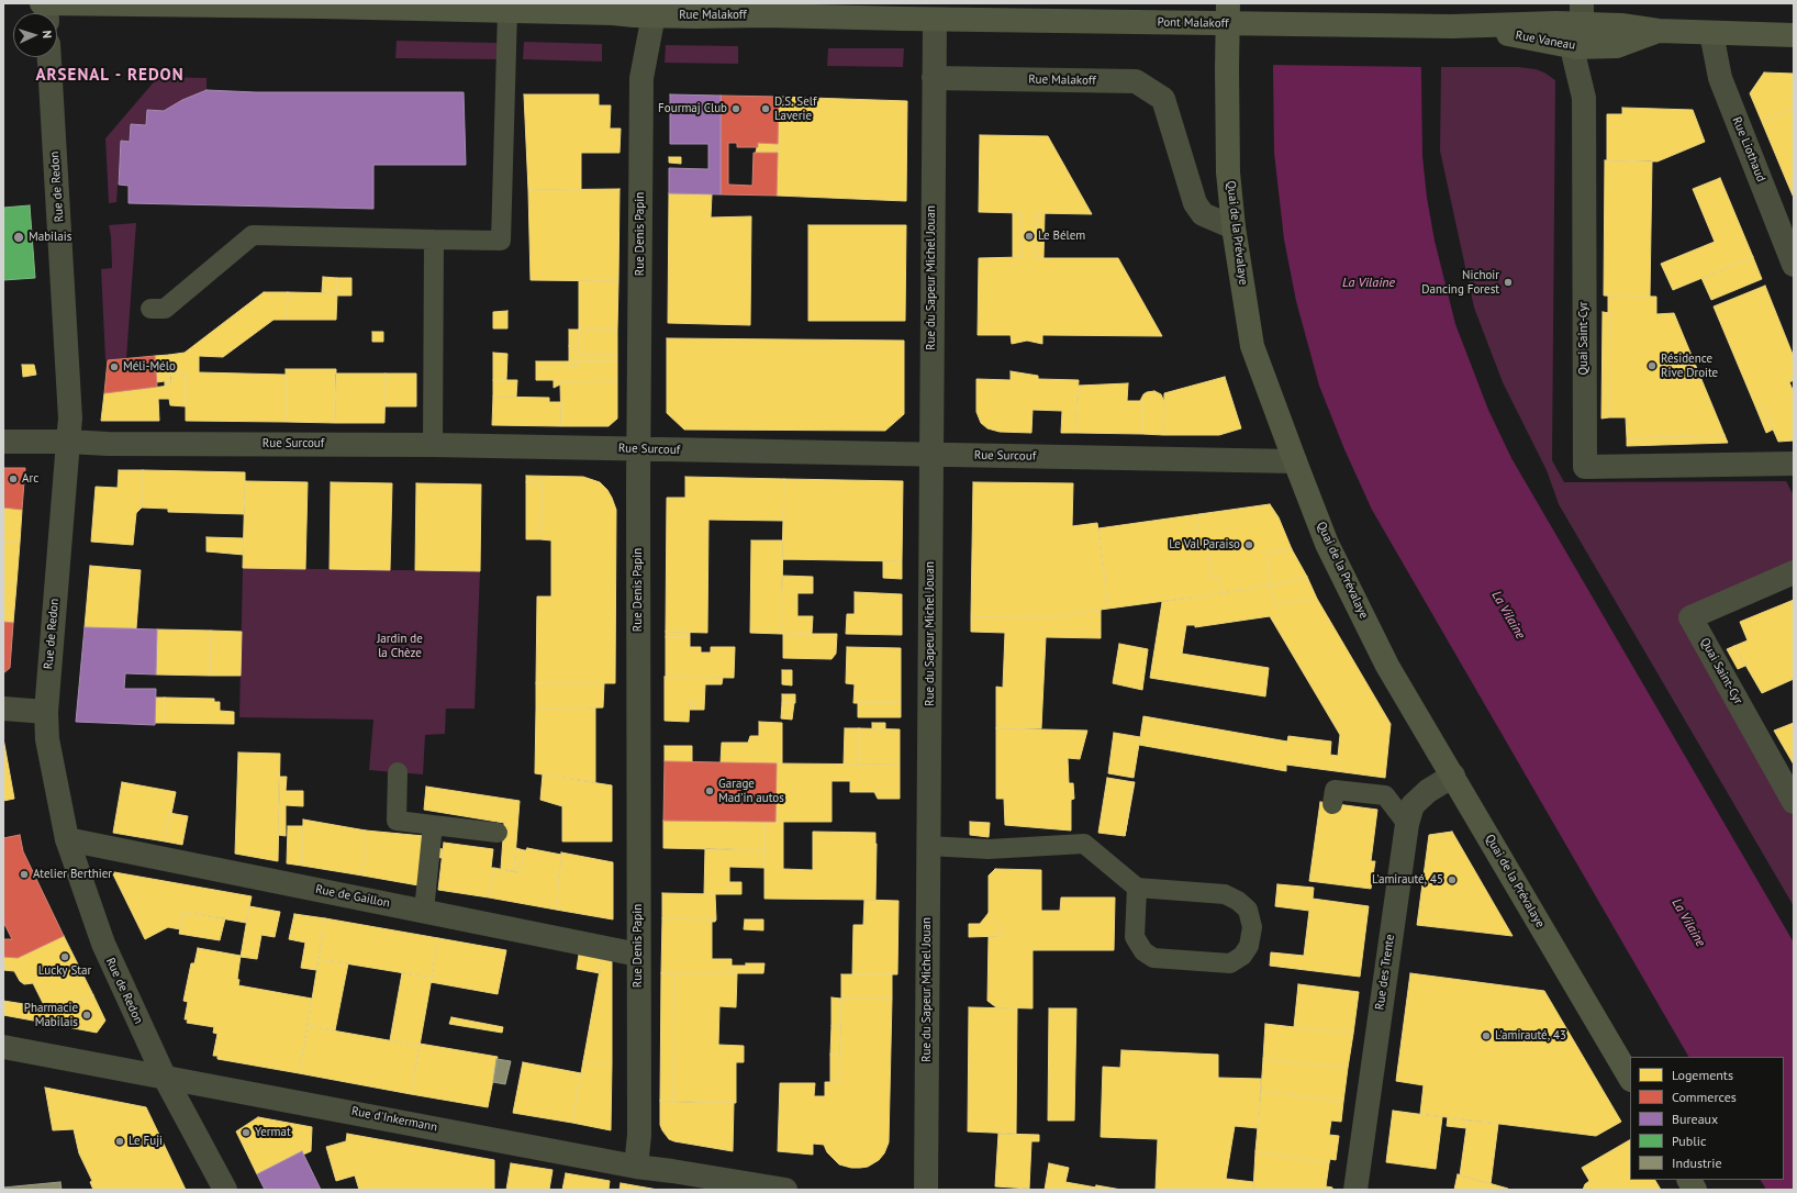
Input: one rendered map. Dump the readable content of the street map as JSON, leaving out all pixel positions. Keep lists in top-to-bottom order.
{
  "streets": {
    "main road": [
      "Rue Malakoff",
      "Pont Malakoff",
      "Rue Vaneau",
      "Quai de la Prévalaye"
    ],
    "street": [
      "Rue Liothaud",
      "Rue de Redon",
      "Rue Denis Papin",
      "Rue du Sapeur Michel Jouan",
      "Quai Saint-Cyr",
      "Rue Surcouf",
      "Rue de Gaillon",
      "Rue des Trente",
      "Rue d'Inkermann"
    ]
  },
  "crossings": [
    ["Rue Malakoff", "Pont Malakoff"],
    ["Rue Malakoff", "Quai de la Prévalaye"],
    ["Rue Malakoff", "Rue Denis Papin"],
    ["Rue Malakoff", "Rue du Sapeur Michel Jouan"],
    ["Pont Malakoff", "Rue Vaneau"],
    ["Rue Vaneau", "Rue Liothaud"],
    ["Rue Vaneau", "Quai Saint-Cyr"],
    ["Rue de Redon", "Rue Surcouf"],
    ["Rue de Redon", "Rue de Gaillon"],
    ["Rue de Redon", "Rue d'Inkermann"],
    ["Quai de la Prévalaye", "Rue Surcouf"],
    ["Quai de la Prévalaye", "Rue des Trente"],
    ["Rue Denis Papin", "Rue Surcouf"],
    ["Rue Denis Papin", "Rue de Gaillon"],
    ["Rue Denis Papin", "Rue d'Inkermann"],
    ["Rue du Sapeur Michel Jouan", "Rue Surcouf"]
  ],
  "districts": ["ARSENAL - REDON"],
  "water": ["La Vilaine"],
  "parks": ["Jardin de la Chèze"],
  "places": [
    "Fourmaj Club",
    "D.S. Self Laverie",
    "Le Bélem",
    "Mabilais",
    "Nichoir Dancing Forest",
    "Résidence Rive Droite",
    "Méli-Mélo",
    "Arc",
    "Le Val Paraiso",
    "Garage Mad'in autos",
    "Atelier Berthier",
    "L'amirauté, 45",
    "Lucky Star",
    "Pharmacie Mabilais",
    "L'amirauté, 43",
    "Yermat",
    "Le Fuji"
  ],
  "legend": [
    "Logements",
    "Commerces",
    "Bureaux",
    "Public",
    "Industrie"
  ],
  "north": "right"
}
